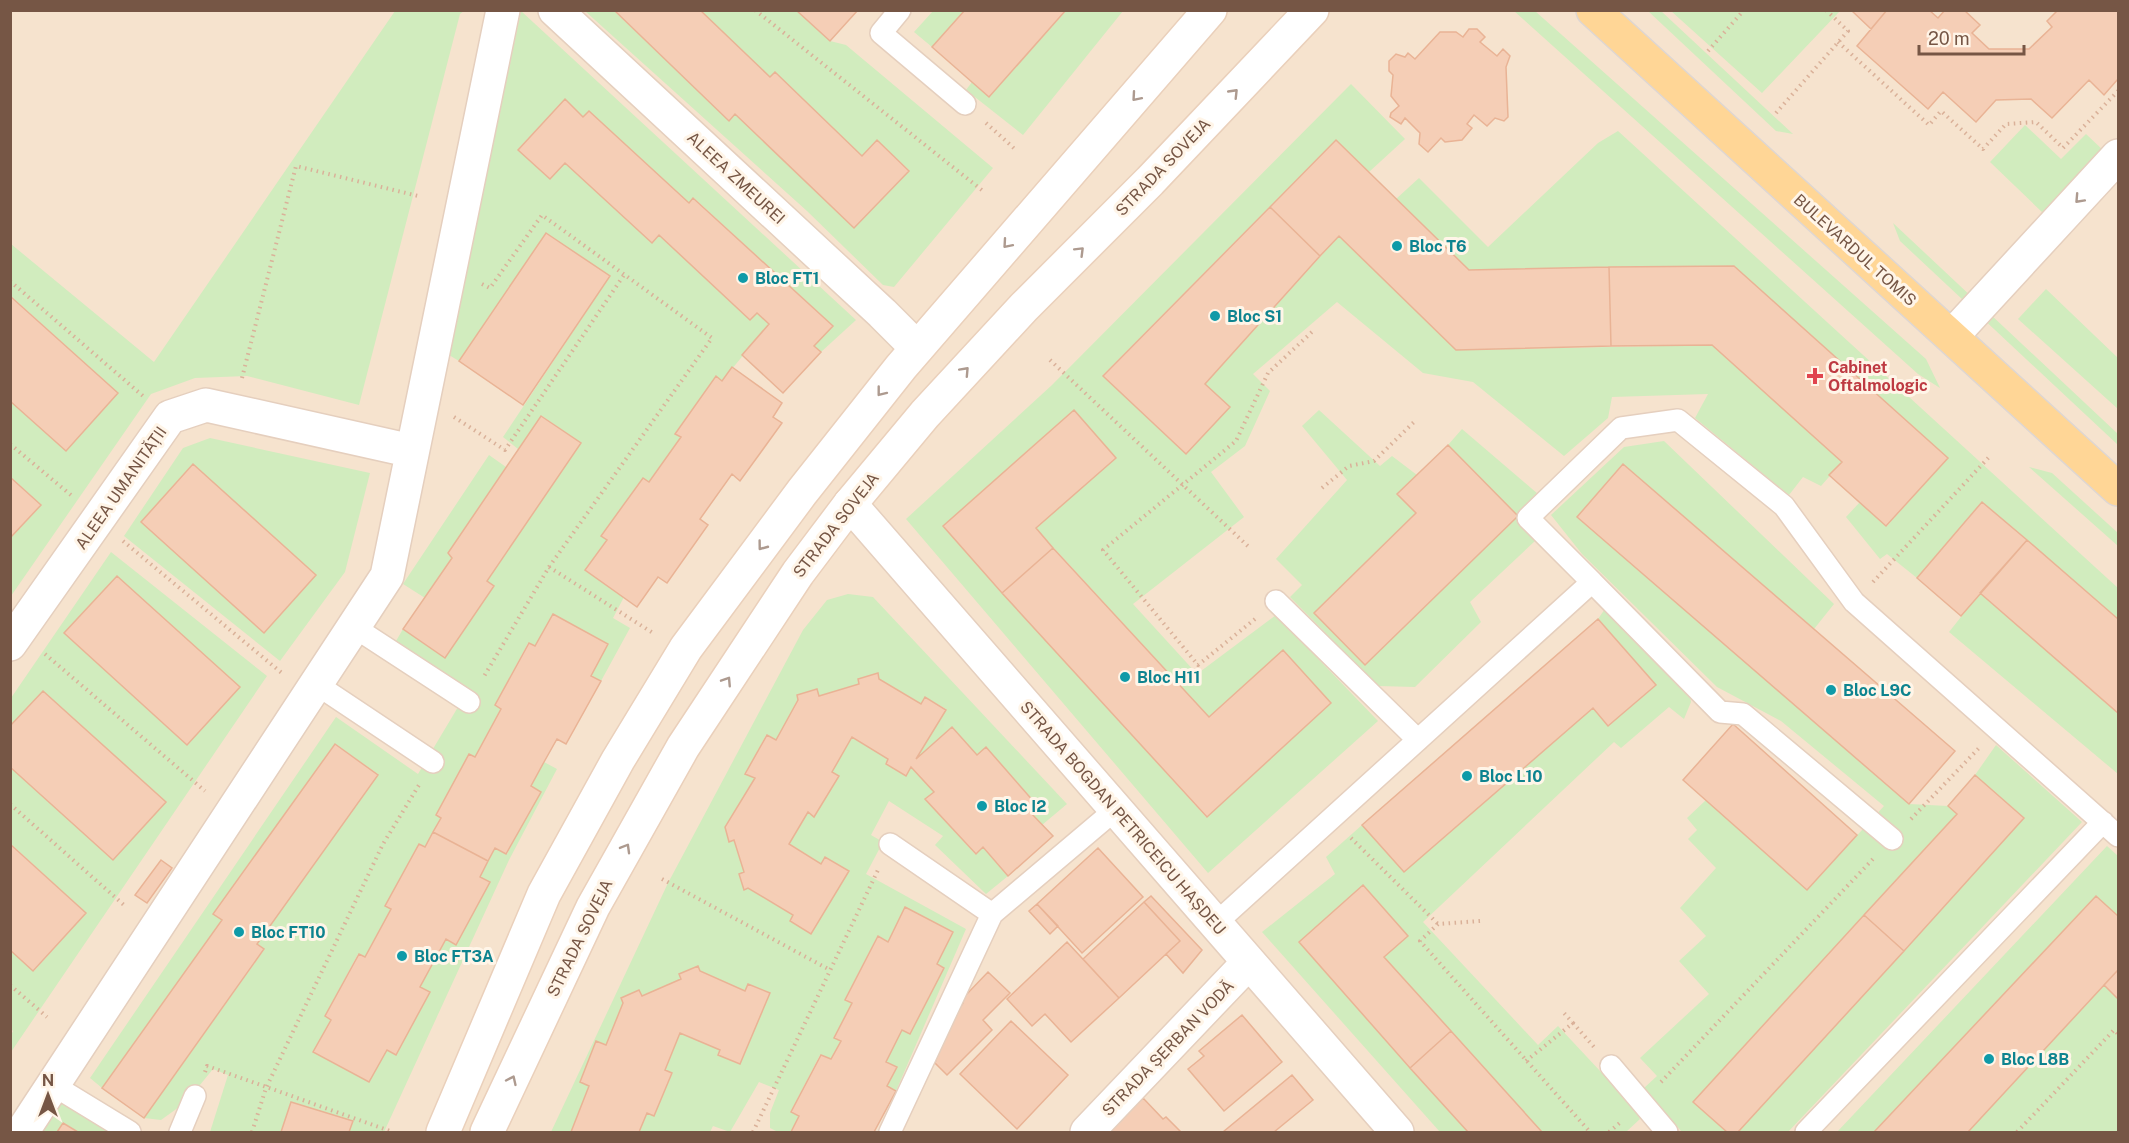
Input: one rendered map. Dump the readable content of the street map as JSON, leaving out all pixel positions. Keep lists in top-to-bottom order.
{
  "streets": {
    "main road": ["BULEVARDUL TOMIS"],
    "street": [
      "STRADA SOVEJA",
      "ALEEA ZMEUREI",
      "ALEEA UMANITĂȚII",
      "STRADA BOGDAN PETRICEICU HAȘDEU",
      "STRADA ȘERBAN VODĂ"
    ]
  },
  "crossings": [
    ["STRADA SOVEJA", "STRADA BOGDAN PETRICEICU HAȘDEU"],
    ["STRADA BOGDAN PETRICEICU HAȘDEU", "STRADA ȘERBAN VODĂ"]
  ],
  "places": {
    "other": [
      "Bloc T6",
      "Bloc FT1",
      "Bloc S1",
      "Bloc H11",
      "Bloc L9C",
      "Bloc L10",
      "Bloc I2",
      "Bloc FT10",
      "Bloc FT3A",
      "Bloc L8B"
    ],
    "health": ["Cabinet Oftalmologic"]
  },
  "scale_bar": "20 m",
  "north": "top"
}
